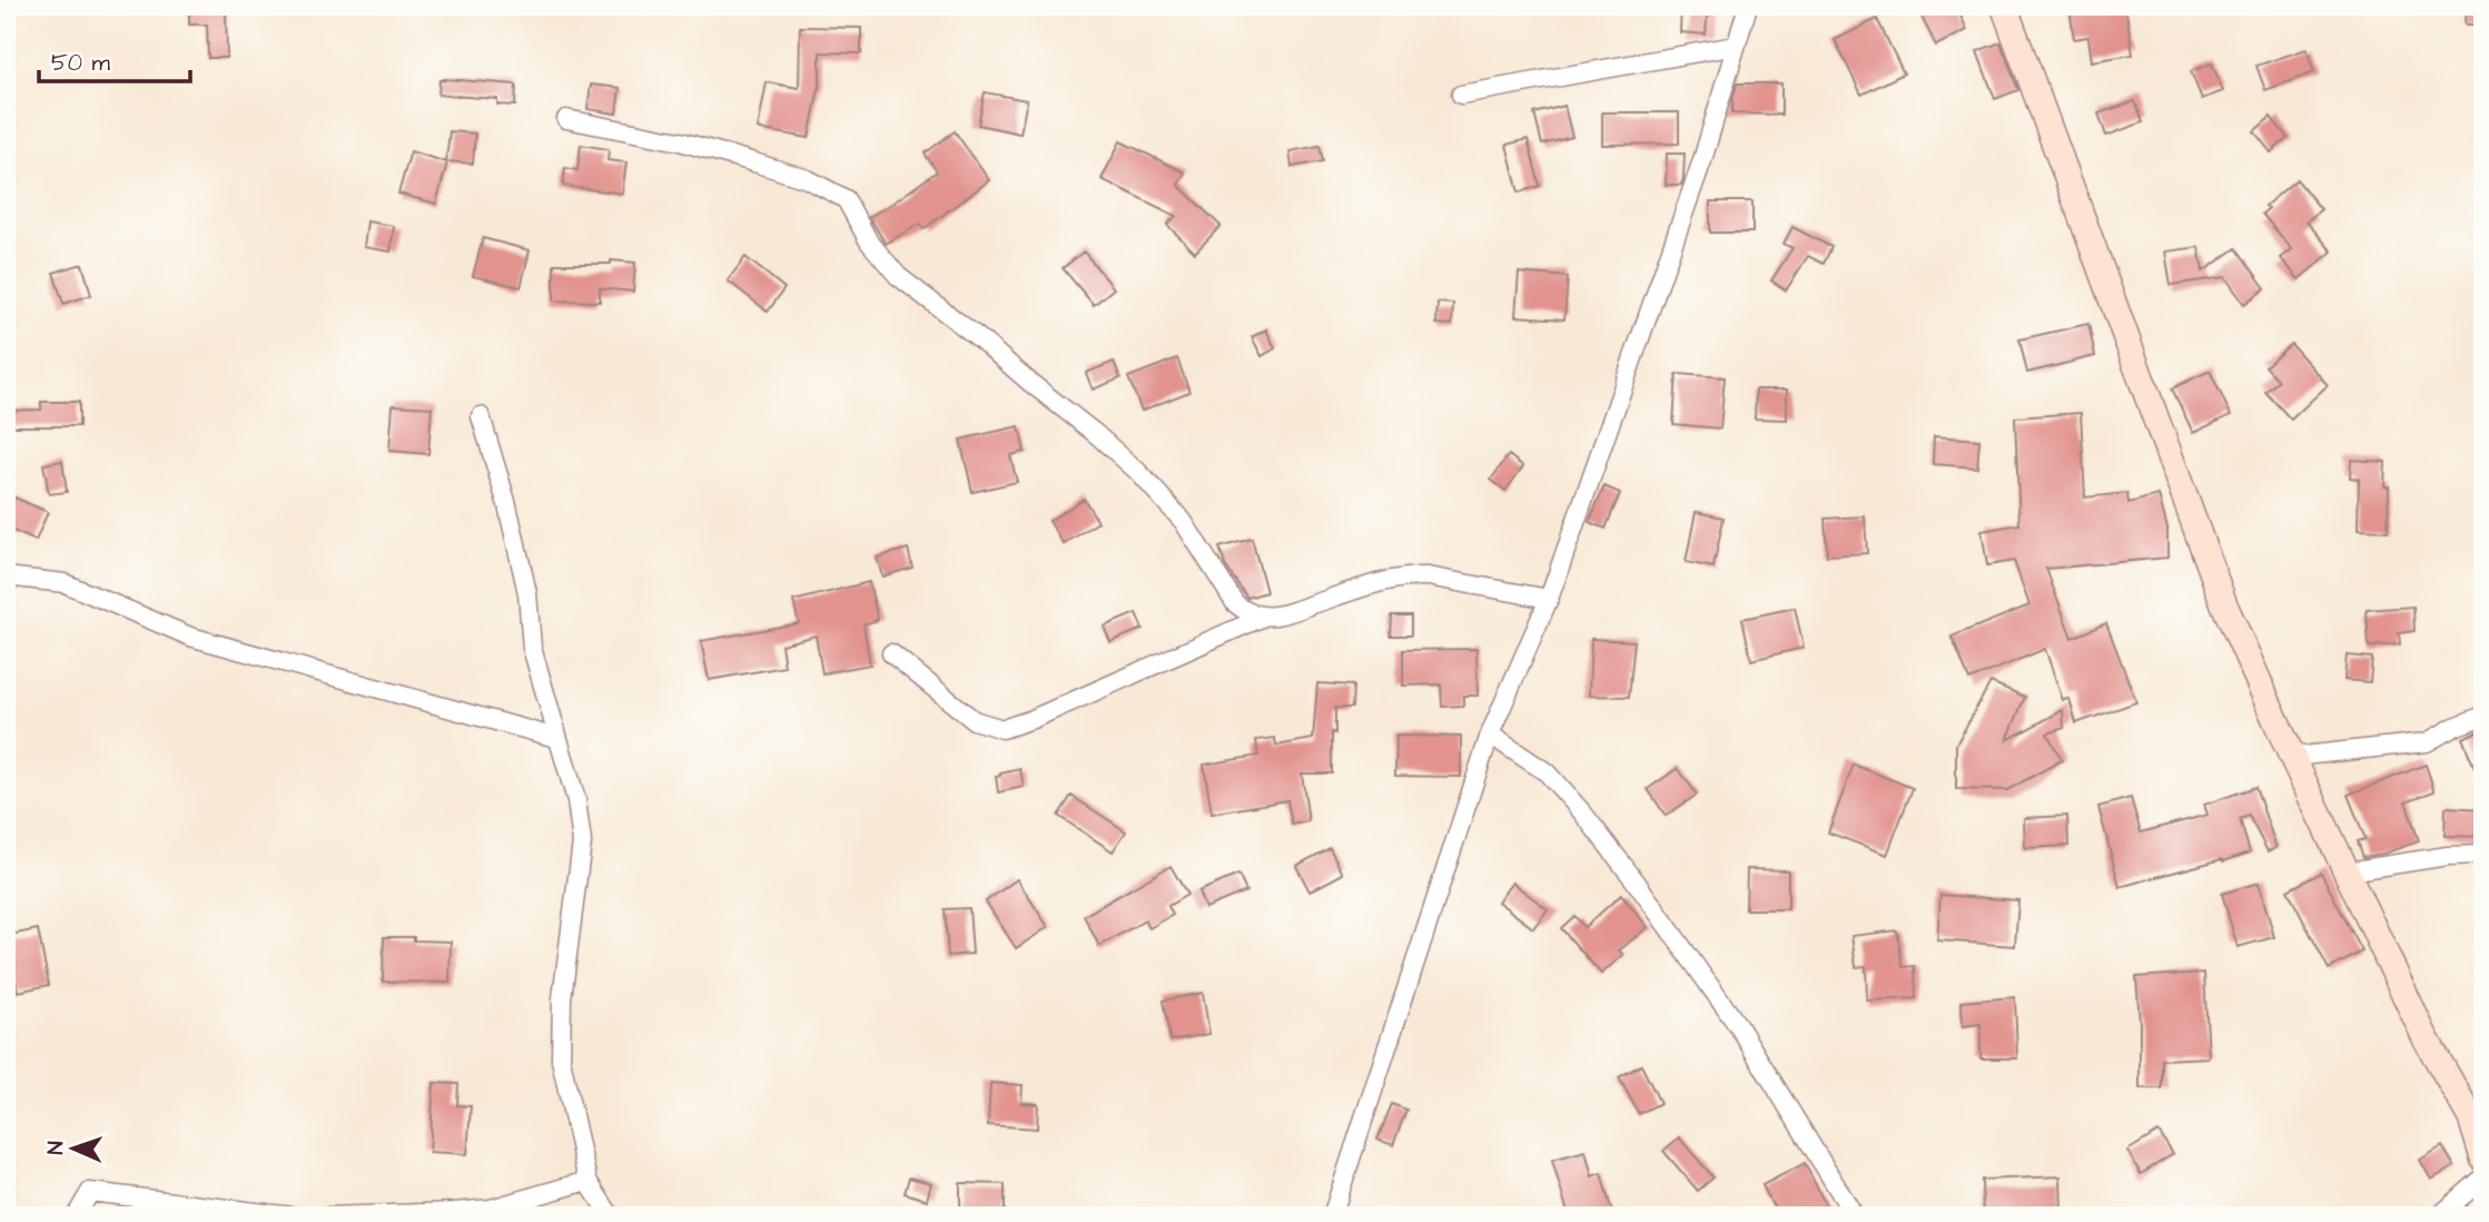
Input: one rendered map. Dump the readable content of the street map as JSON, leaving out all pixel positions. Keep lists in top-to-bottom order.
{
  "scale_bar": "50 m",
  "north": "left"
}
